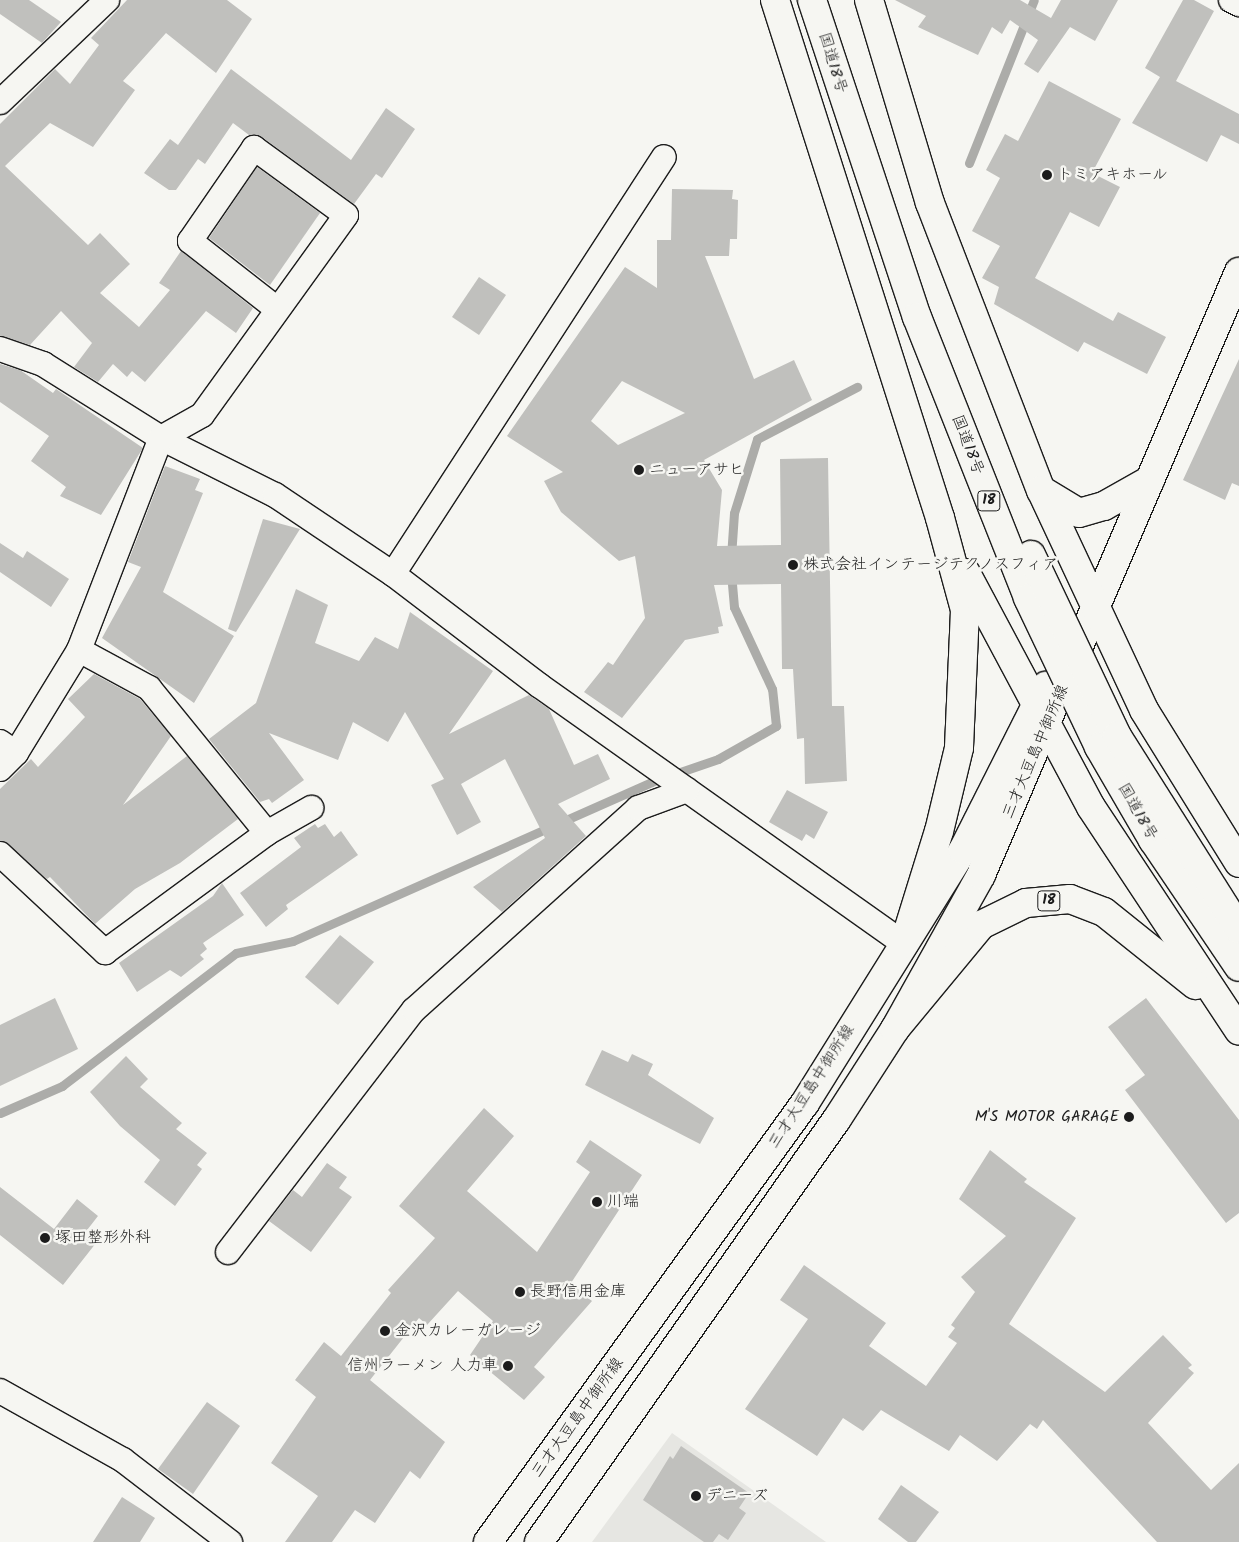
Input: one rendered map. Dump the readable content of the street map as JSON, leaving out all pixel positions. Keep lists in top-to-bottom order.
{
  "streets": {
    "main road": ["国道18号", "18", "三才大豆島中御所線"]
  },
  "crossings": [
    ["18", "三才大豆島中御所線"]
  ],
  "places": [
    "トミアキホール",
    "ニューアサヒ",
    "株式会社インテージテクノスフィア",
    "M'S MOTOR GARAGE",
    "川端",
    "塚田整形外科",
    "長野信用金庫",
    "金沢カレーガレージ",
    "信州ラーメン 人力車",
    "デニーズ"
  ]
}
